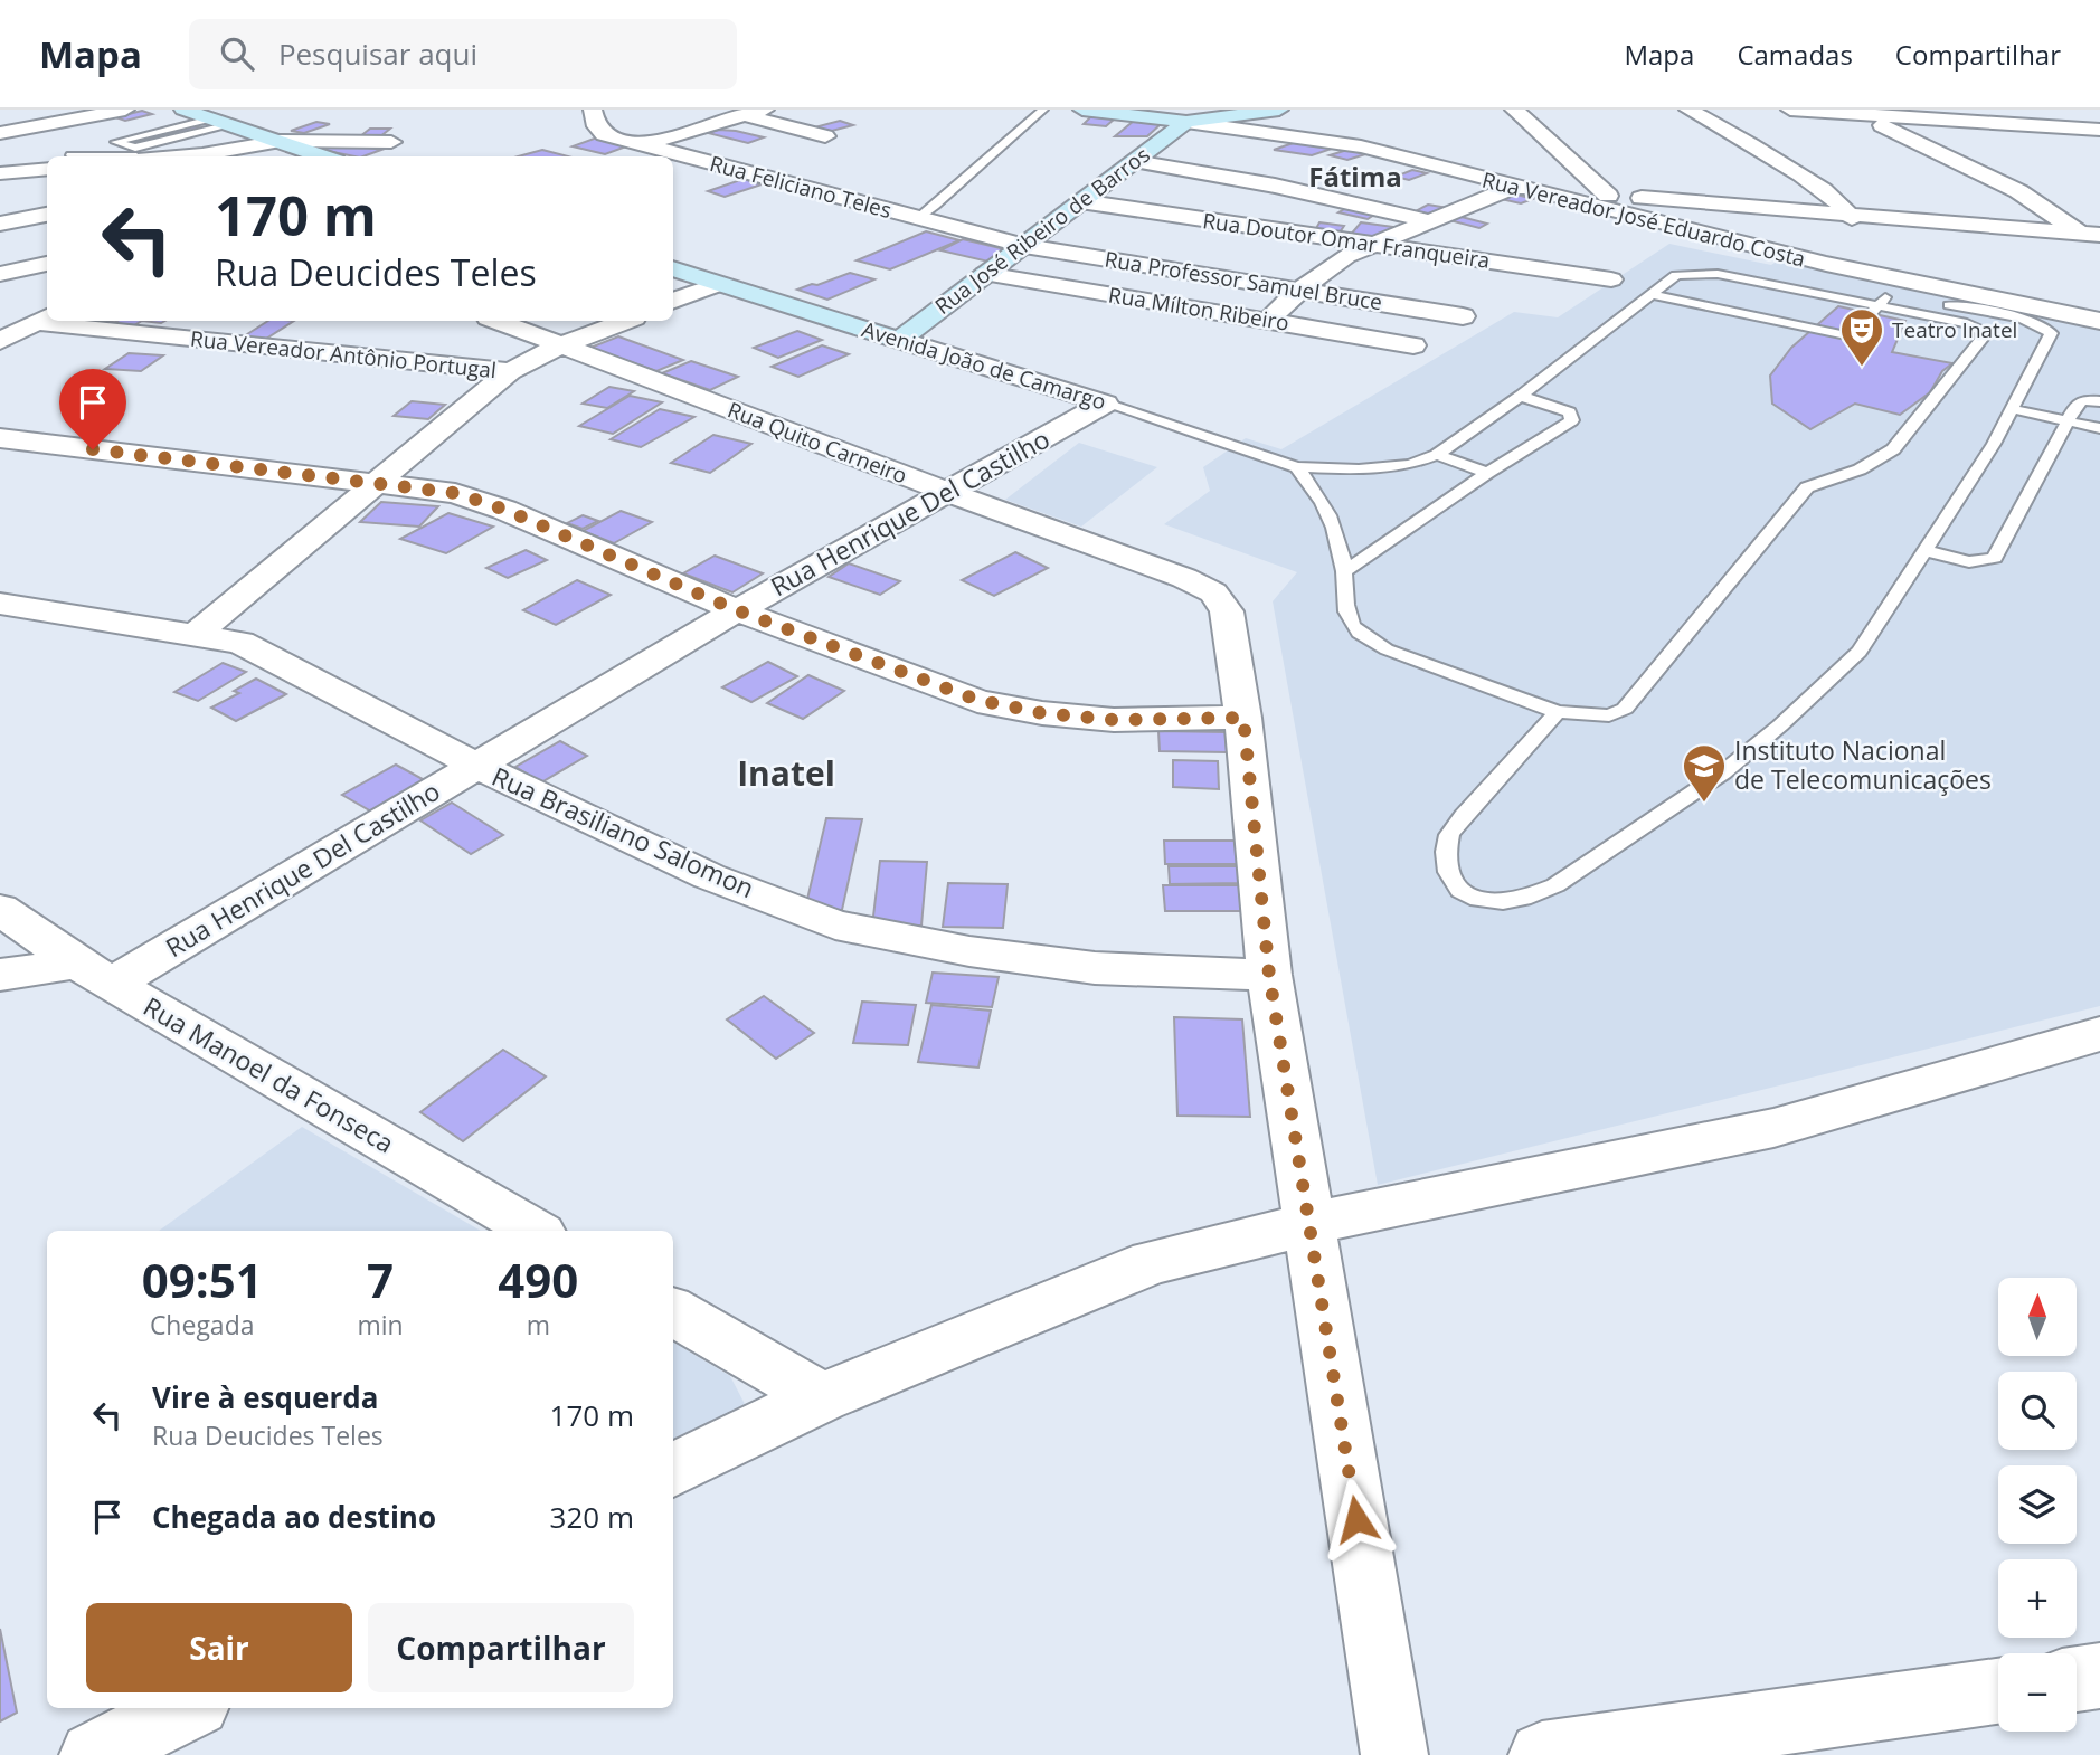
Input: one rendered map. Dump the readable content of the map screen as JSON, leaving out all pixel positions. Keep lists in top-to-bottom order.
{
  "streets": {
    "main road": ["Rua José Ribeiro de Barros", "Avenida João de Camargo"],
    "street": [
      "Rua Feliciano Teles",
      "Rua Vereador José Eduardo Costa",
      "Rua Doutor Omar Franqueira",
      "Rua Professor Samuel Bruce",
      "Rua Mílton Ribeiro",
      "Rua Vereador Antônio Portugal",
      "Rua Quito Carneiro",
      "Rua Henrique Del Castilho",
      "Rua Brasiliano Salomon",
      "Rua Manoel da Fonseca"
    ]
  },
  "crossings": [
    ["Rua Feliciano Teles", "Rua José Ribeiro de Barros"],
    ["Rua Feliciano Teles", "Rua Professor Samuel Bruce"],
    ["Rua Vereador José Eduardo Costa", "Rua José Ribeiro de Barros"],
    ["Rua José Ribeiro de Barros", "Rua Doutor Omar Franqueira"],
    ["Rua José Ribeiro de Barros", "Rua Professor Samuel Bruce"],
    ["Rua José Ribeiro de Barros", "Rua Mílton Ribeiro"],
    ["Rua José Ribeiro de Barros", "Avenida João de Camargo"],
    ["Avenida João de Camargo", "Rua Henrique Del Castilho"],
    ["Rua Quito Carneiro", "Rua Henrique Del Castilho"],
    ["Rua Henrique Del Castilho", "Rua Brasiliano Salomon"],
    ["Rua Henrique Del Castilho", "Rua Manoel da Fonseca"]
  ],
  "districts": ["Fátima", "Inatel"],
  "places": {
    "theatre": ["Teatro Inatel"],
    "school or university": ["Instituto Nacional de Telecomunicações"]
  },
  "north": "top",
  "page": {
    "header": "Mapa",
    "search": "Pesquisar aqui",
    "nav": ["Mapa", "Camadas", "Compartilhar"],
    "turn": ["170 m", "Rua Deucides Teles"],
    "eta": [
      "09:51",
      "Chegada",
      "7",
      "min",
      "490",
      "m"
    ],
    "map_buttons": ["+", "−"],
    "list": [
      {
        "name": "Vire à esquerda",
        "note": "Rua Deucides Teles",
        "value": "170 m"
      },
      {
        "name": "Chegada ao destino",
        "value": "320 m"
      }
    ],
    "buttons": ["Sair", "Compartilhar"]
  }
}
